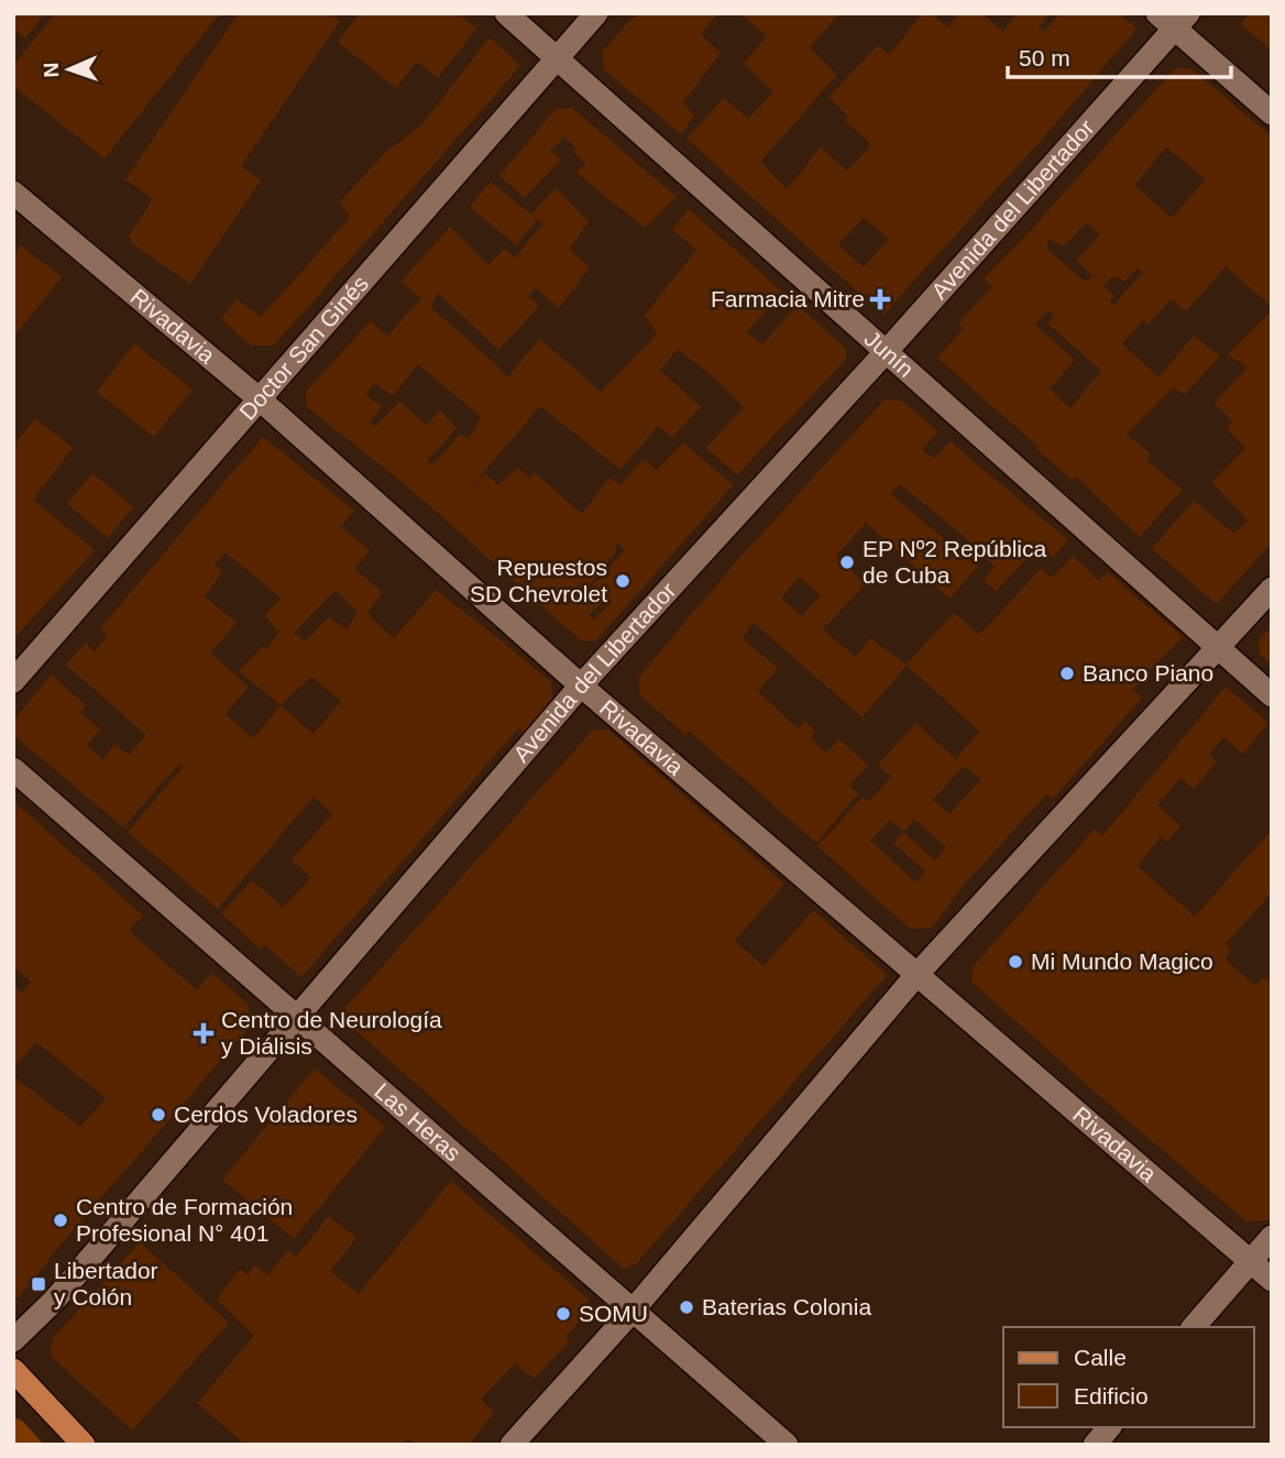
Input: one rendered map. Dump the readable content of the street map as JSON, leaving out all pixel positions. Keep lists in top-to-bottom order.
{
  "streets": {
    "street": [
      "Avenida del Libertador",
      "Rivadavia",
      "Doctor San Ginés",
      "Junín",
      "Las Heras"
    ]
  },
  "crossings": [
    ["Avenida del Libertador", "Rivadavia"],
    ["Avenida del Libertador", "Junín"],
    ["Avenida del Libertador", "Las Heras"],
    ["Rivadavia", "Doctor San Ginés"],
    ["Doctor San Ginés", "Junín"]
  ],
  "places": {
    "health": ["Farmacia Mitre", "Centro de Neurología y Diálisis"],
    "other": [
      "EP Nº2 República de Cuba",
      "Repuestos SD Chevrolet",
      "Banco Piano",
      "Mi Mundo Magico",
      "Cerdos Voladores",
      "Centro de Formación Profesional N° 401",
      "Baterias Colonia",
      "SOMU"
    ],
    "transit": ["Libertador y Colón"]
  },
  "legend": ["Calle", "Edificio"],
  "scale_bar": "50 m",
  "north": "left"
}
